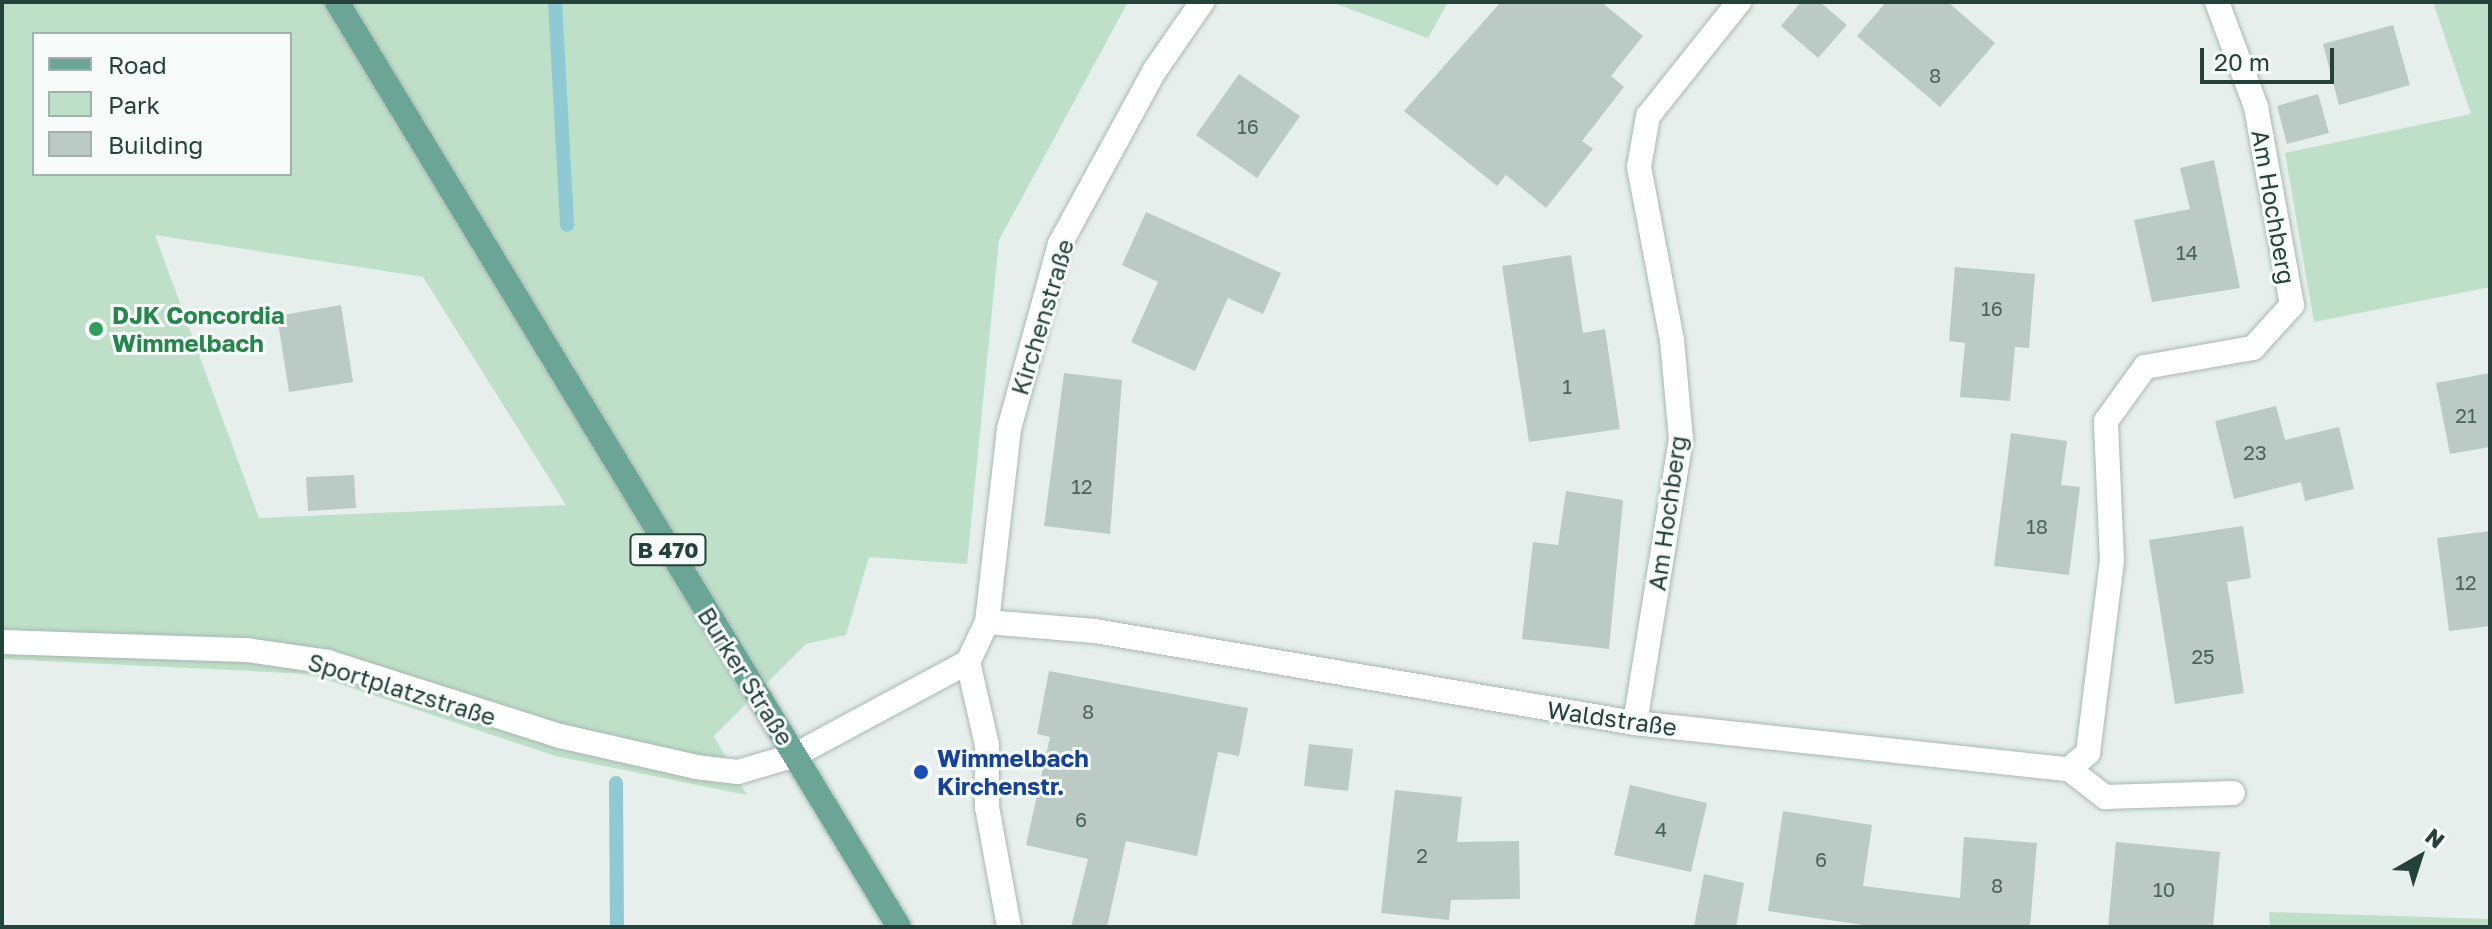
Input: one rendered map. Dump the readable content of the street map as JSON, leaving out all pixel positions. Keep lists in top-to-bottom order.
{
  "streets": {
    "main road": ["B 470", "Burker Straße"],
    "street": [
      "Am Hochberg",
      "Kirchenstraße",
      "Sportplatzstraße",
      "Waldstraße"
    ]
  },
  "crossings": [
    ["Am Hochberg", "Waldstraße"],
    ["Kirchenstraße", "Waldstraße"],
    ["Burker Straße", "Sportplatzstraße"]
  ],
  "places": ["DJK Concordia Wimmelbach", "Wimmelbach Kirchenstr."],
  "house_numbers": [
    "8",
    "16",
    "14",
    "16",
    "1",
    "21",
    "23",
    "12",
    "18",
    "12",
    "25",
    "8",
    "6",
    "4",
    "2",
    "6",
    "8",
    "10"
  ],
  "legend": ["Road", "Park", "Building"],
  "scale_bar": "20 m",
  "north": "top right"
}
